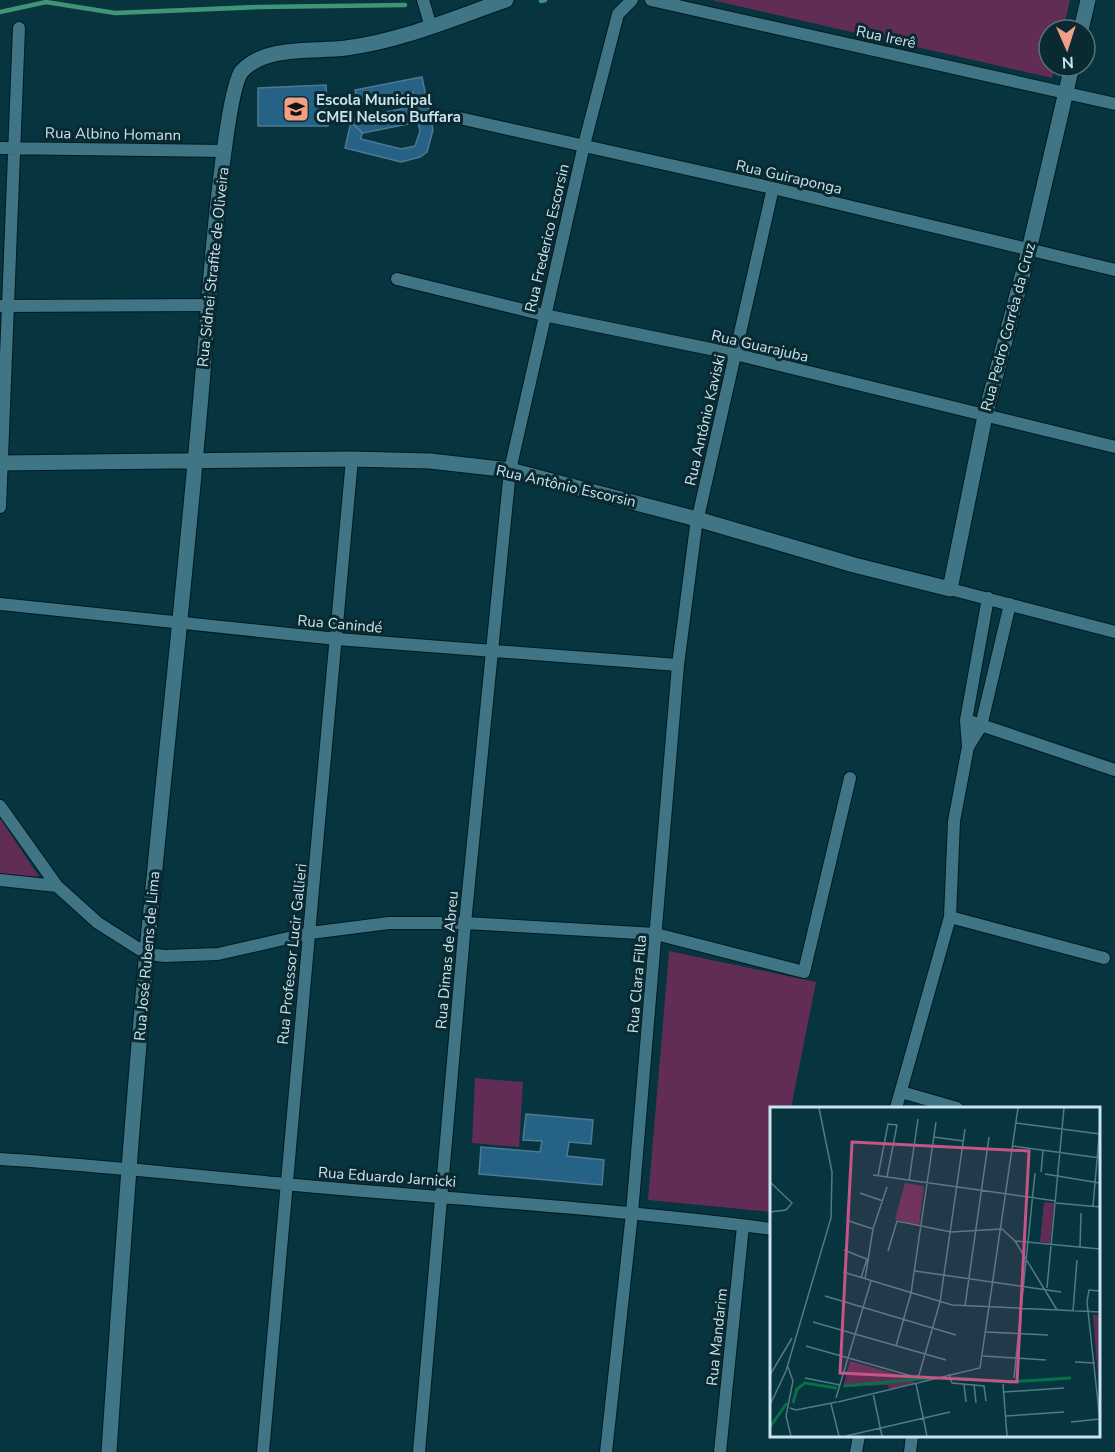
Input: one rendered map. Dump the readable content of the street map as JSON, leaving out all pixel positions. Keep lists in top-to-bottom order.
{
  "streets": {
    "street": [
      "Rua Irerê",
      "Rua Albino Homann",
      "Rua Guiraponga",
      "Rua Frederico Escorsin",
      "Rua Sidnei Strafite de Oliveira",
      "Rua Pedro Corrêa da Cruz",
      "Rua Guarajuba",
      "Rua Antônio Kaviski",
      "Rua Antônio Escorsin",
      "Rua Canindé",
      "Rua Professor Lucir Gallieri",
      "Rua José Rubens de Lima",
      "Rua Dimas de Abreu",
      "Rua Clara Filla",
      "Rua Eduardo Jarnicki",
      "Rua Mandarim"
    ]
  },
  "crossings": [
    ["Rua Irerê", "Rua Pedro Corrêa da Cruz"],
    ["Rua Albino Homann", "Rua Sidnei Strafite de Oliveira"],
    ["Rua Guiraponga", "Rua Frederico Escorsin"],
    ["Rua Guiraponga", "Rua Pedro Corrêa da Cruz"],
    ["Rua Guiraponga", "Rua Antônio Kaviski"],
    ["Rua Frederico Escorsin", "Rua Guarajuba"],
    ["Rua Frederico Escorsin", "Rua Antônio Escorsin"],
    ["Rua Frederico Escorsin", "Rua Dimas de Abreu"],
    ["Rua Sidnei Strafite de Oliveira", "Rua Antônio Escorsin"],
    ["Rua Sidnei Strafite de Oliveira", "Rua José Rubens de Lima"],
    ["Rua Pedro Corrêa da Cruz", "Rua Guarajuba"],
    ["Rua Pedro Corrêa da Cruz", "Rua Antônio Escorsin"],
    ["Rua Guarajuba", "Rua Antônio Kaviski"],
    ["Rua Antônio Kaviski", "Rua Antônio Escorsin"],
    ["Rua Antônio Kaviski", "Rua Clara Filla"],
    ["Rua Antônio Escorsin", "Rua Professor Lucir Gallieri"],
    ["Rua Antônio Escorsin", "Rua José Rubens de Lima"],
    ["Rua Antônio Escorsin", "Rua Dimas de Abreu"],
    ["Rua Antônio Escorsin", "Rua Clara Filla"],
    ["Rua Canindé", "Rua Professor Lucir Gallieri"],
    ["Rua Canindé", "Rua José Rubens de Lima"],
    ["Rua Canindé", "Rua Dimas de Abreu"],
    ["Rua Canindé", "Rua Clara Filla"],
    ["Rua Professor Lucir Gallieri", "Rua Eduardo Jarnicki"],
    ["Rua José Rubens de Lima", "Rua Eduardo Jarnicki"],
    ["Rua Dimas de Abreu", "Rua Eduardo Jarnicki"],
    ["Rua Clara Filla", "Rua Eduardo Jarnicki"],
    ["Rua Eduardo Jarnicki", "Rua Mandarim"]
  ],
  "places": {
    "school or university": ["Escola Municipal CMEI Nelson Buffara"]
  },
  "north": "bottom"
}
